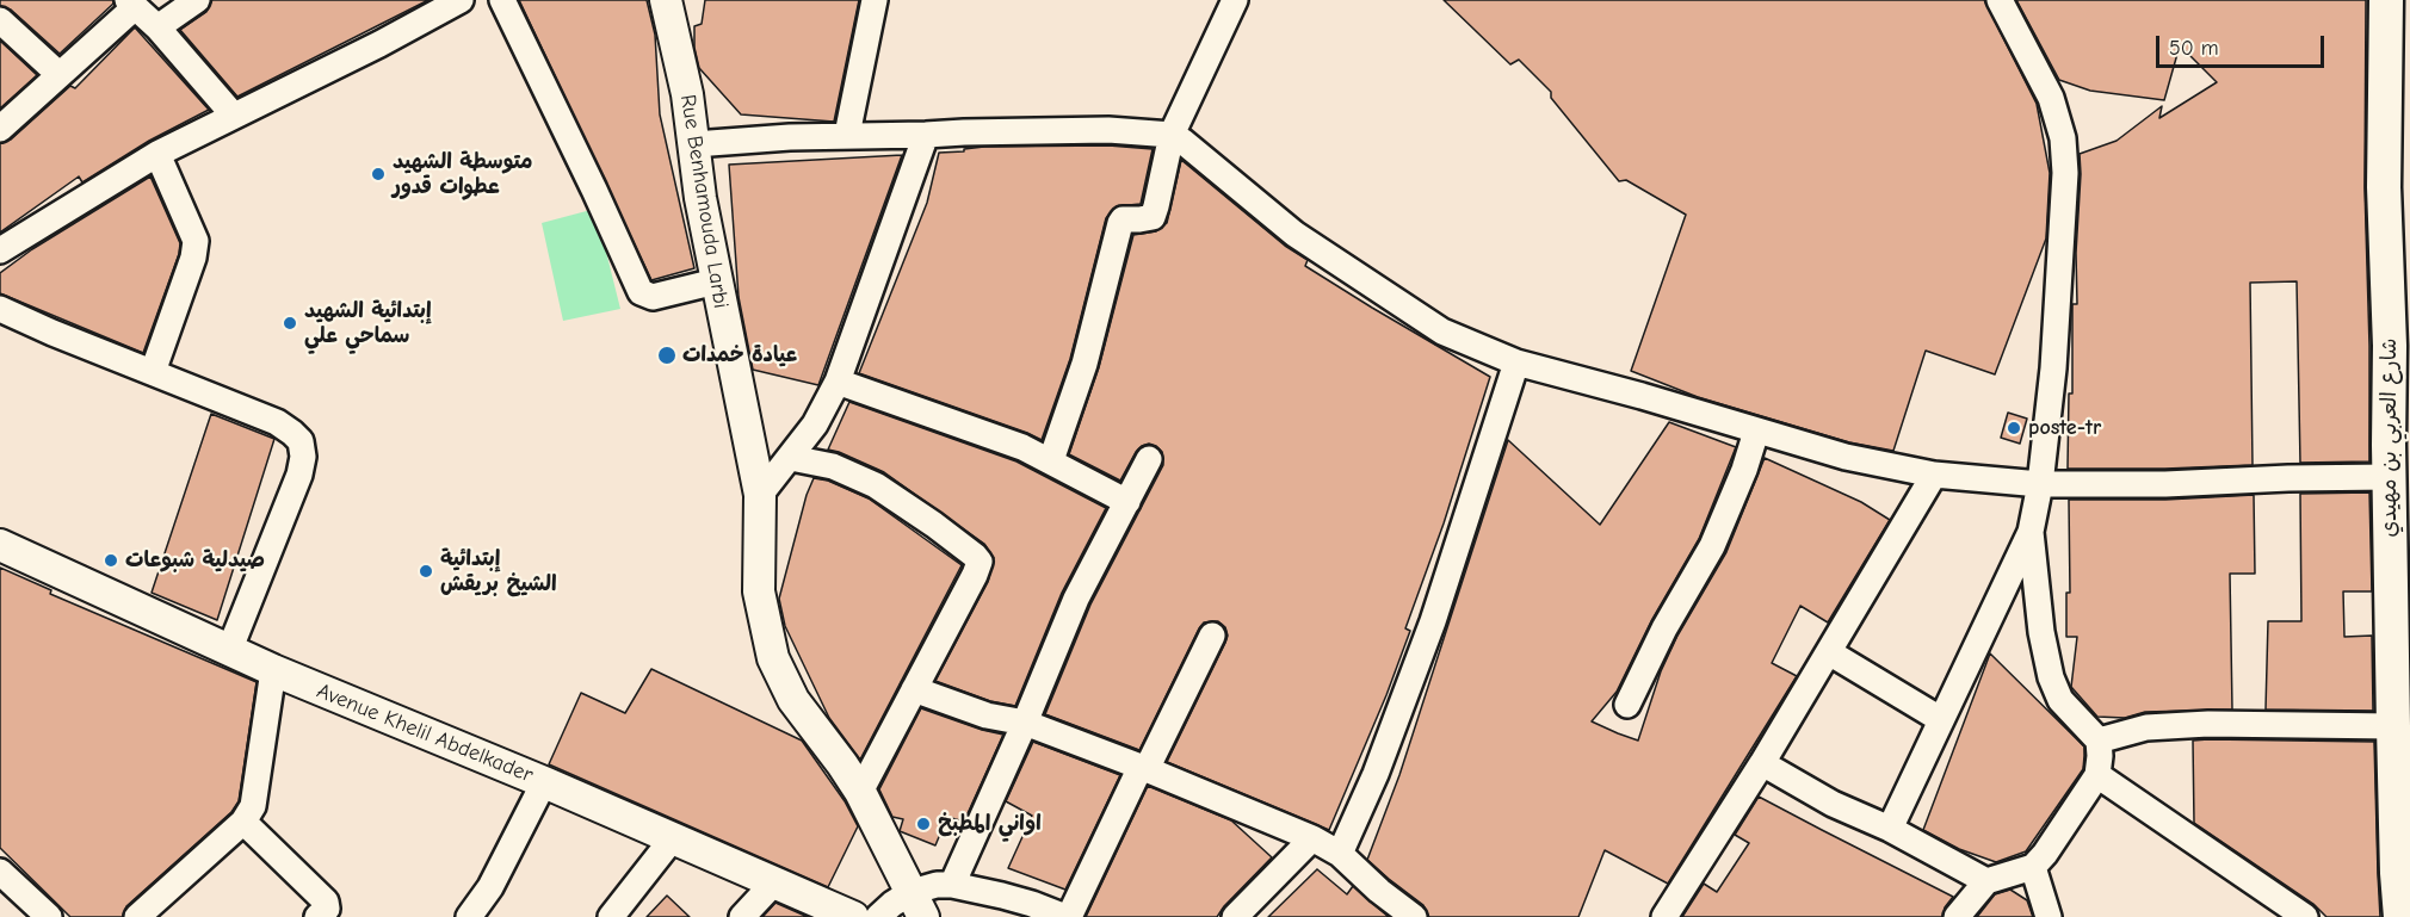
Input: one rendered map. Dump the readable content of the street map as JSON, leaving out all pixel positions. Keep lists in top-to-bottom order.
{
  "streets": {
    "main road": ["شارع العربي بن مهيدي"],
    "street": ["Rue Benhamouda Larbi", "Avenue Khelil Abdelkader"]
  },
  "places": [
    "متوسطة الشهيد عطوات قدور",
    "إبتدائية الشهيد سماحي علي",
    "عيادة خمدات",
    "poste-tr",
    "صيدلية شبوعات",
    "إبتدائية الشيخ بريقش",
    "اواني المطبخ"
  ],
  "scale_bar": "50 m"
}
